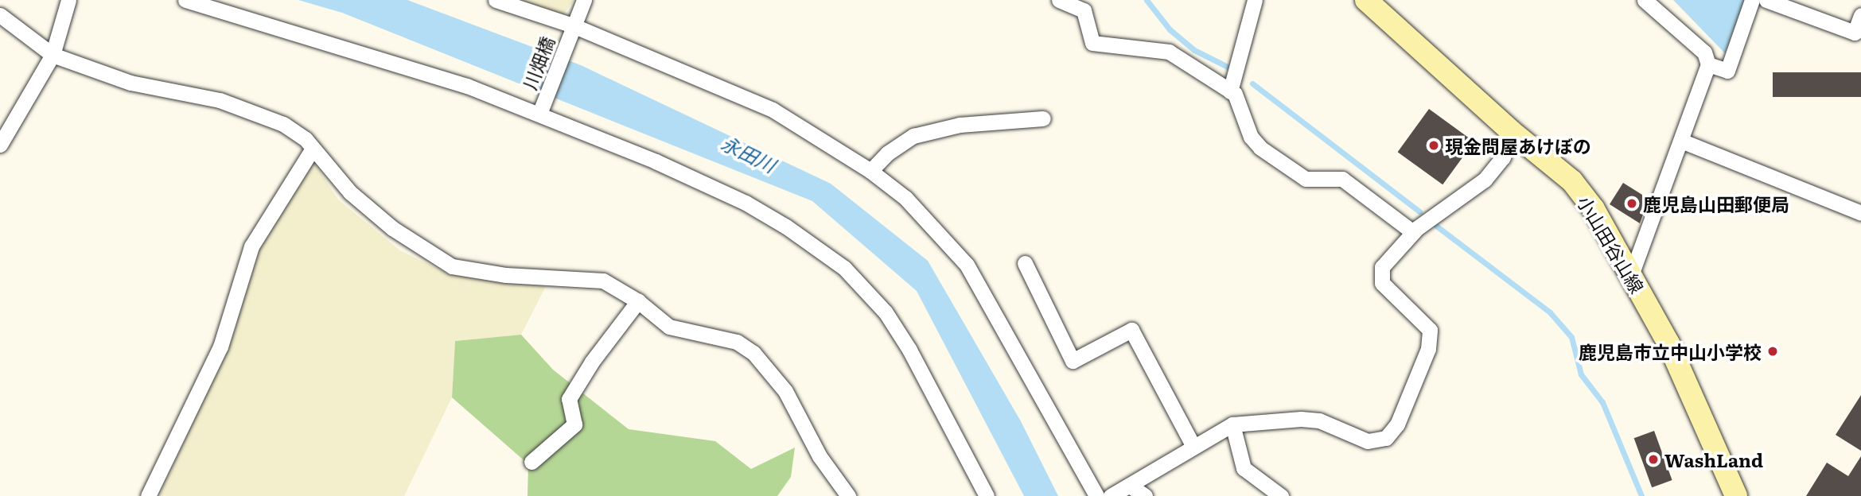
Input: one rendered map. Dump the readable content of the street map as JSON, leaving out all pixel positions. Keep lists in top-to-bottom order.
{
  "streets": {
    "main road": ["小山田谷山線"],
    "street": ["川畑橋"]
  },
  "water": ["永田川"],
  "places": [
    "現金問屋あけぼの",
    "鹿児島山田郵便局",
    "鹿児島市立中山小学校",
    "WashLand"
  ]
}
